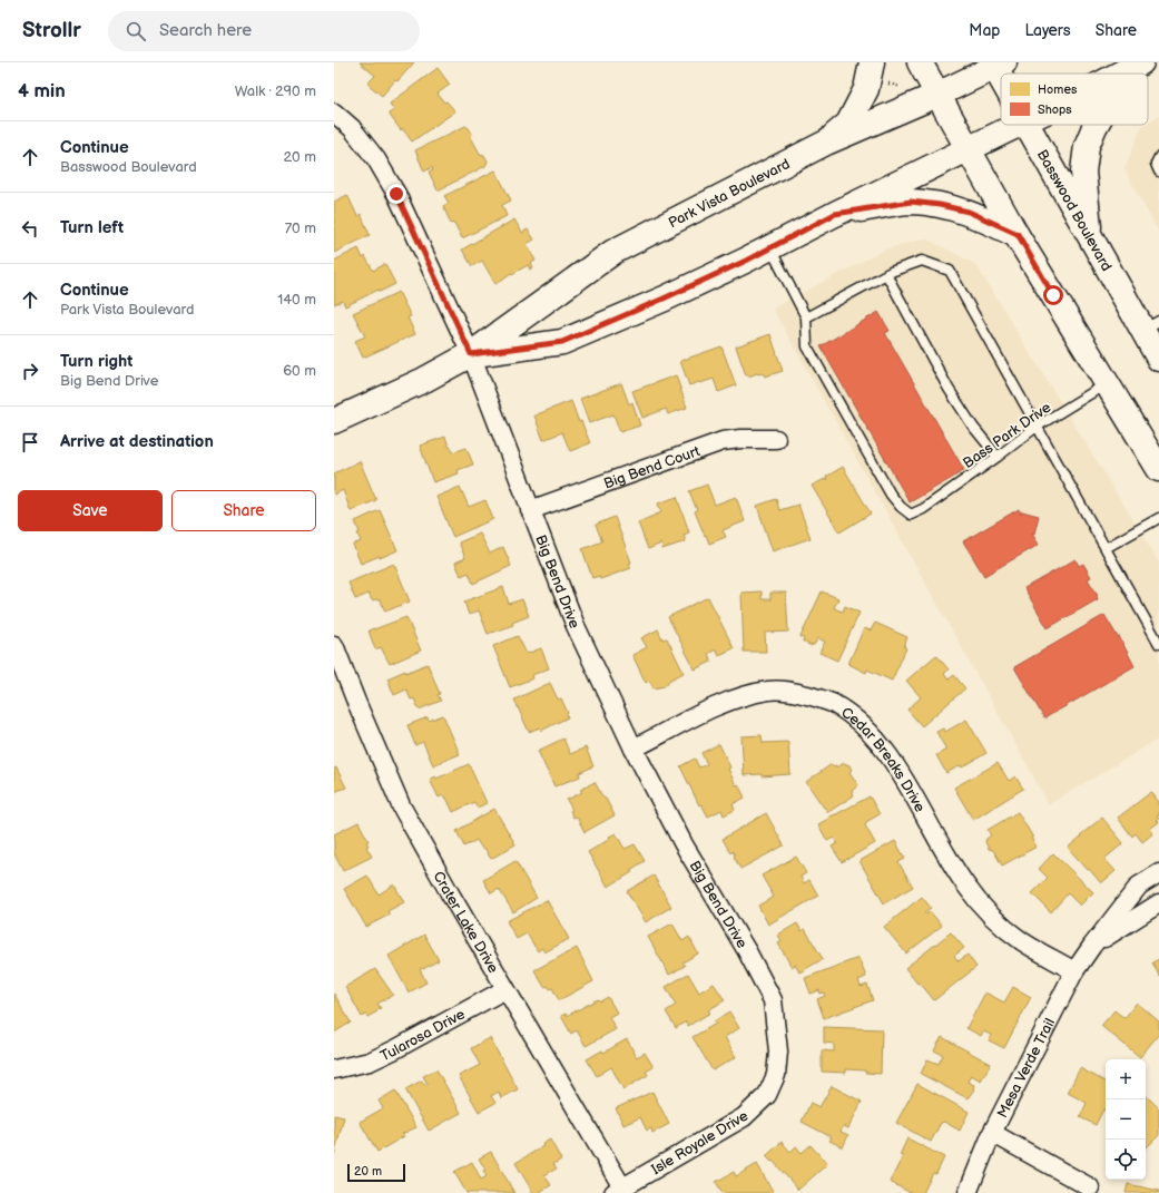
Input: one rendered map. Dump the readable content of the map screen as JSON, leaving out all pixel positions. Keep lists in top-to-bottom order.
{
  "streets": {
    "main road": ["Park Vista Boulevard", "Basswood Boulevard"],
    "street": [
      "Big Bend Court",
      "Big Bend Drive",
      "Cedar Breaks Drive",
      "Crater Lake Drive",
      "Tularosa Drive",
      "Mesa Verde Trail",
      "Isle Royale Drive"
    ],
    "lane": ["Bass Park Drive"]
  },
  "crossings": [
    ["Park Vista Boulevard", "Big Bend Drive"],
    ["Big Bend Court", "Big Bend Drive"],
    ["Big Bend Drive", "Cedar Breaks Drive"],
    ["Big Bend Drive", "Isle Royale Drive"],
    ["Cedar Breaks Drive", "Mesa Verde Trail"],
    ["Crater Lake Drive", "Tularosa Drive"],
    ["Crater Lake Drive", "Isle Royale Drive"]
  ],
  "legend": ["Homes", "Shops"],
  "scale_bar": "20 m",
  "page": {
    "header": "Strollr",
    "search": "Search here",
    "nav": ["Map", "Layers", "Share"],
    "heading": ["4 min", "Walk · 290 m"],
    "list": [
      ["Continue", "Basswood Boulevard", "20 m"],
      ["Turn left", "70 m"],
      ["Continue", "Park Vista Boulevard", "140 m"],
      ["Turn right", "Big Bend Drive", "60 m"],
      "Arrive at destination"
    ],
    "buttons": ["Save", "Share"],
    "map_buttons": ["+", "−"],
    "scale": "20 m"
  }
}
